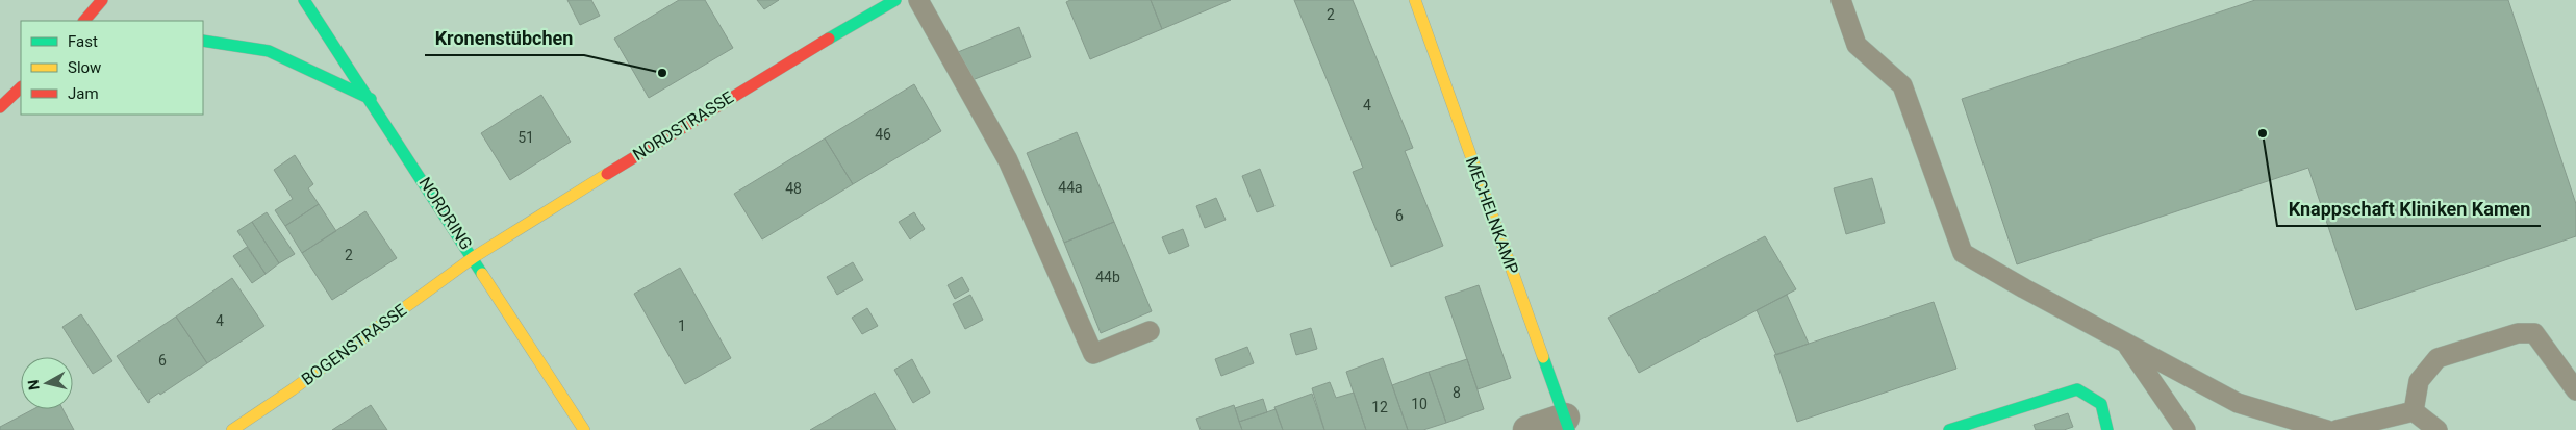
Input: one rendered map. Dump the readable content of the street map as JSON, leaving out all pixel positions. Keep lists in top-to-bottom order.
{
  "streets": {
    "street": [
      "NORDSTRASSE",
      "NORDRING",
      "MECHELNKAMP",
      "BOGENSTRASSE"
    ]
  },
  "crossings": [
    ["NORDSTRASSE", "NORDRING"],
    ["NORDSTRASSE", "BOGENSTRASSE"],
    ["NORDRING", "BOGENSTRASSE"]
  ],
  "places": ["Kronenstübchen", "Knappschaft Kliniken Kamen"],
  "house_numbers": [
    "2",
    "4",
    "46",
    "51",
    "44a",
    "48",
    "6",
    "2",
    "44b",
    "4",
    "1",
    "6",
    "8",
    "10",
    "12"
  ],
  "legend": ["Fast", "Slow", "Jam"],
  "north": "left"
}
